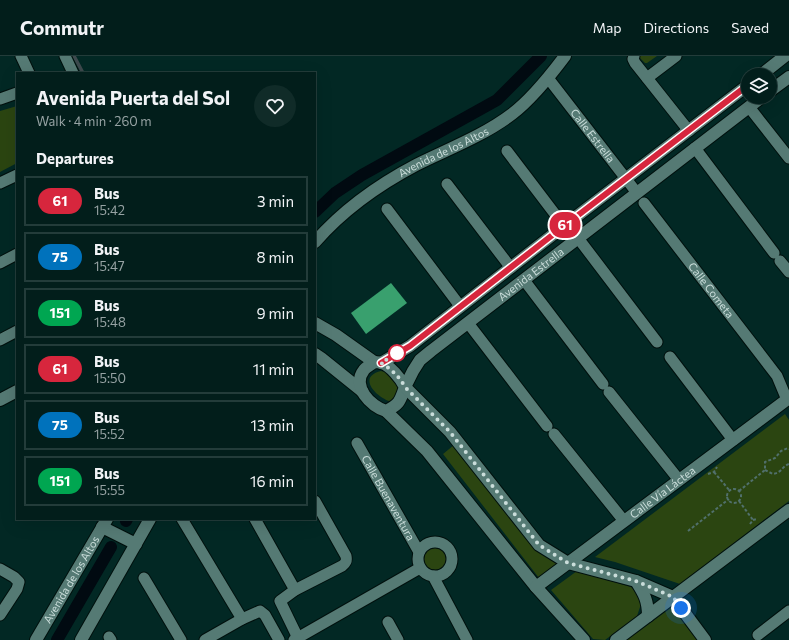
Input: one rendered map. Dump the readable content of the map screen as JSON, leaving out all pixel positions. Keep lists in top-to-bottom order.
{
  "streets": {
    "street": [
      "Calle Estrella",
      "Avenida de los Altos",
      "Avenida Estrella",
      "Calle Cometa",
      "Calle Vía Láctea",
      "Calle Buenaventura"
    ]
  },
  "crossings": [
    ["Calle Estrella", "Avenida de los Altos"],
    ["Calle Estrella", "Avenida Estrella"],
    ["Calle Cometa", "Calle Vía Láctea"]
  ],
  "lines": ["bus line 61"],
  "page": {
    "header": "Commutr",
    "nav": ["Map", "Directions", "Saved"],
    "on_map": "61",
    "heading": [
      ["Avenida Puerta del Sol", "Walk · 4 min · 260 m"],
      "Departures"
    ],
    "list": [
      {
        "mark": "61",
        "name": "Bus",
        "note": "15:42",
        "value": "3 min"
      },
      {
        "mark": "75",
        "name": "Bus",
        "note": "15:47",
        "value": "8 min"
      },
      {
        "mark": "151",
        "name": "Bus",
        "note": "15:48",
        "value": "9 min"
      },
      {
        "mark": "61",
        "name": "Bus",
        "note": "15:50",
        "value": "11 min"
      },
      {
        "mark": "75",
        "name": "Bus",
        "note": "15:52",
        "value": "13 min"
      },
      {
        "mark": "151",
        "name": "Bus",
        "note": "15:55",
        "value": "16 min"
      }
    ]
  }
}
